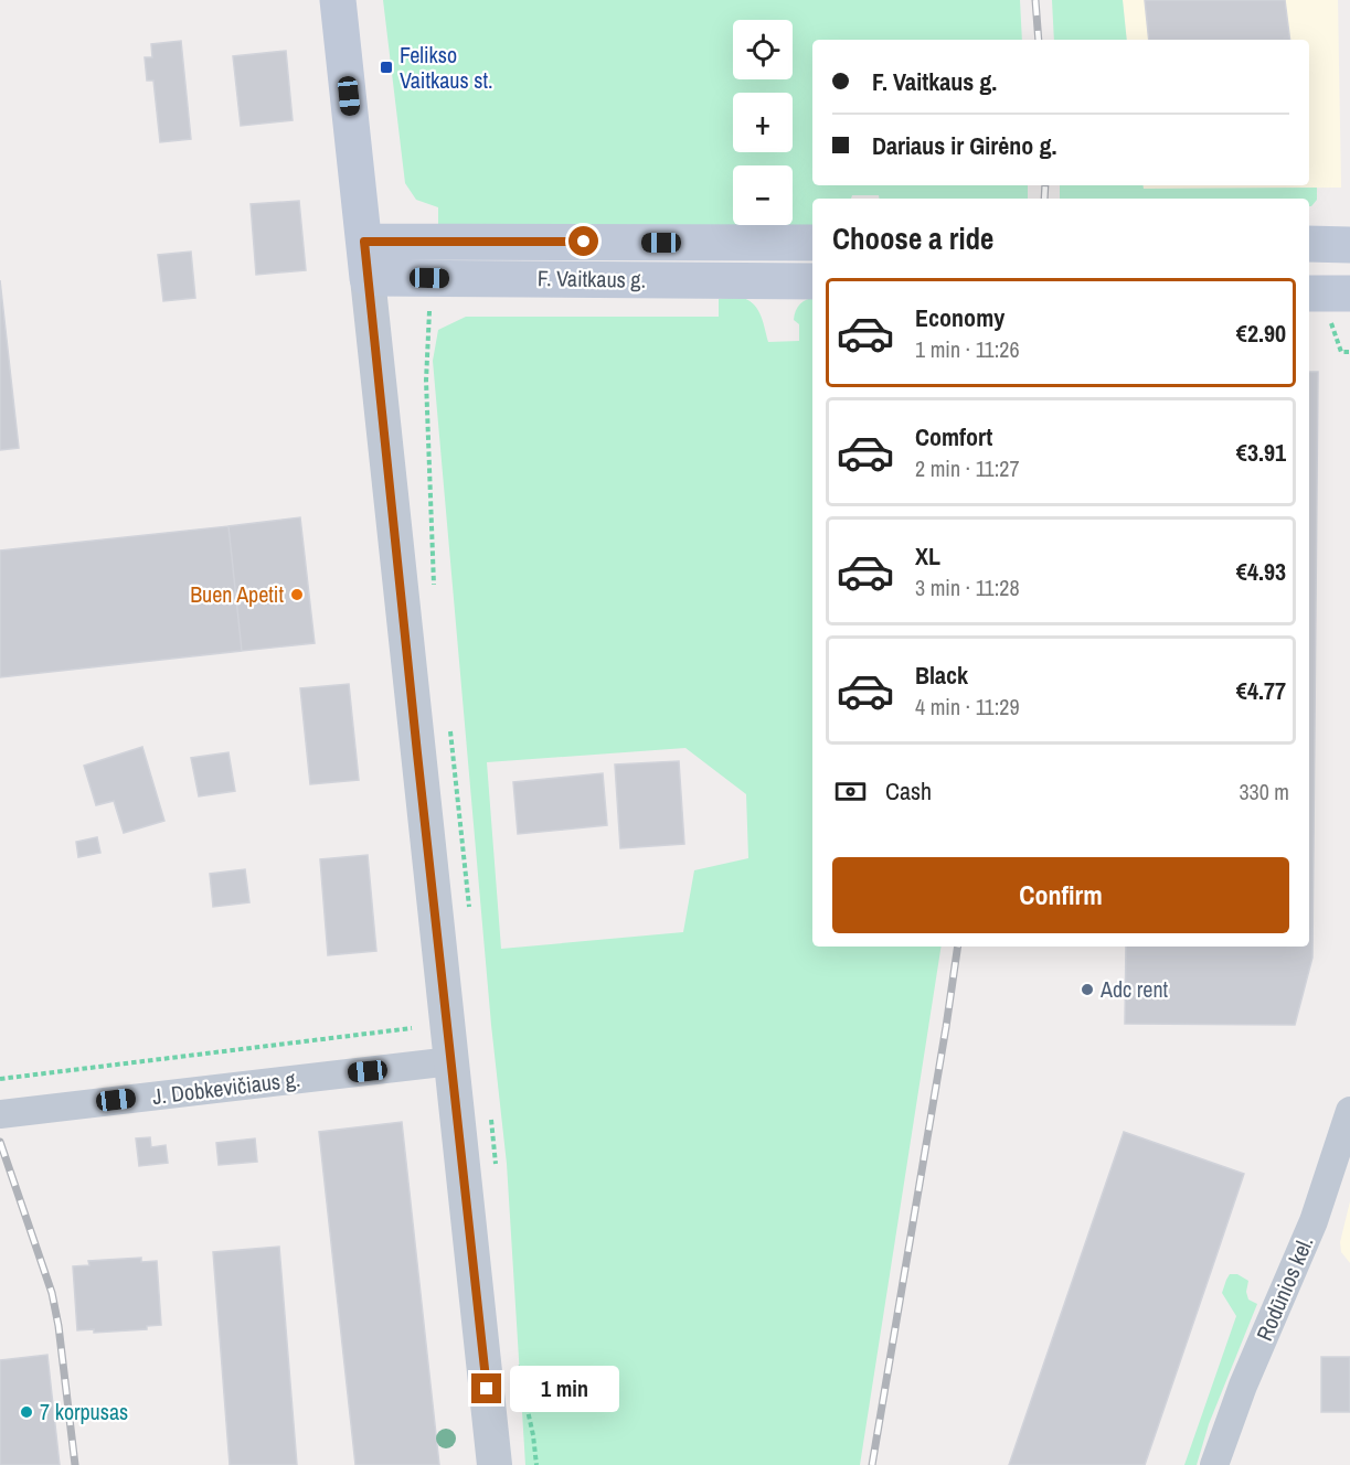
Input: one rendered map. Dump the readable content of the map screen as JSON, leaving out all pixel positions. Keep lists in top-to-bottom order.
{
  "streets": {
    "main road": ["F. Vaitkaus g."],
    "street": ["J. Dobkevičiaus g.", "Rodūnios kel."]
  },
  "places": {
    "transit": ["Felikso Vaitkaus st."],
    "other": ["Buen Apetit", "Adc rent", "7 korpusas"]
  },
  "page": {
    "map_buttons": ["+", "−"],
    "banner": ["F. Vaitkaus g.", "Dariaus ir Girėno g."],
    "heading": "Choose a ride",
    "list": [
      {
        "name": "Economy",
        "note": "1 min · 11:26",
        "value": "€2.90"
      },
      {
        "name": "Comfort",
        "note": "2 min · 11:27",
        "value": "€3.91"
      },
      {
        "name": "XL",
        "note": "3 min · 11:28",
        "value": "€4.93"
      },
      {
        "name": "Black",
        "note": "4 min · 11:29",
        "value": "€4.77"
      }
    ],
    "pay": ["Cash", "330 m"],
    "buttons": "Confirm",
    "bubble": "1 min"
  }
}
